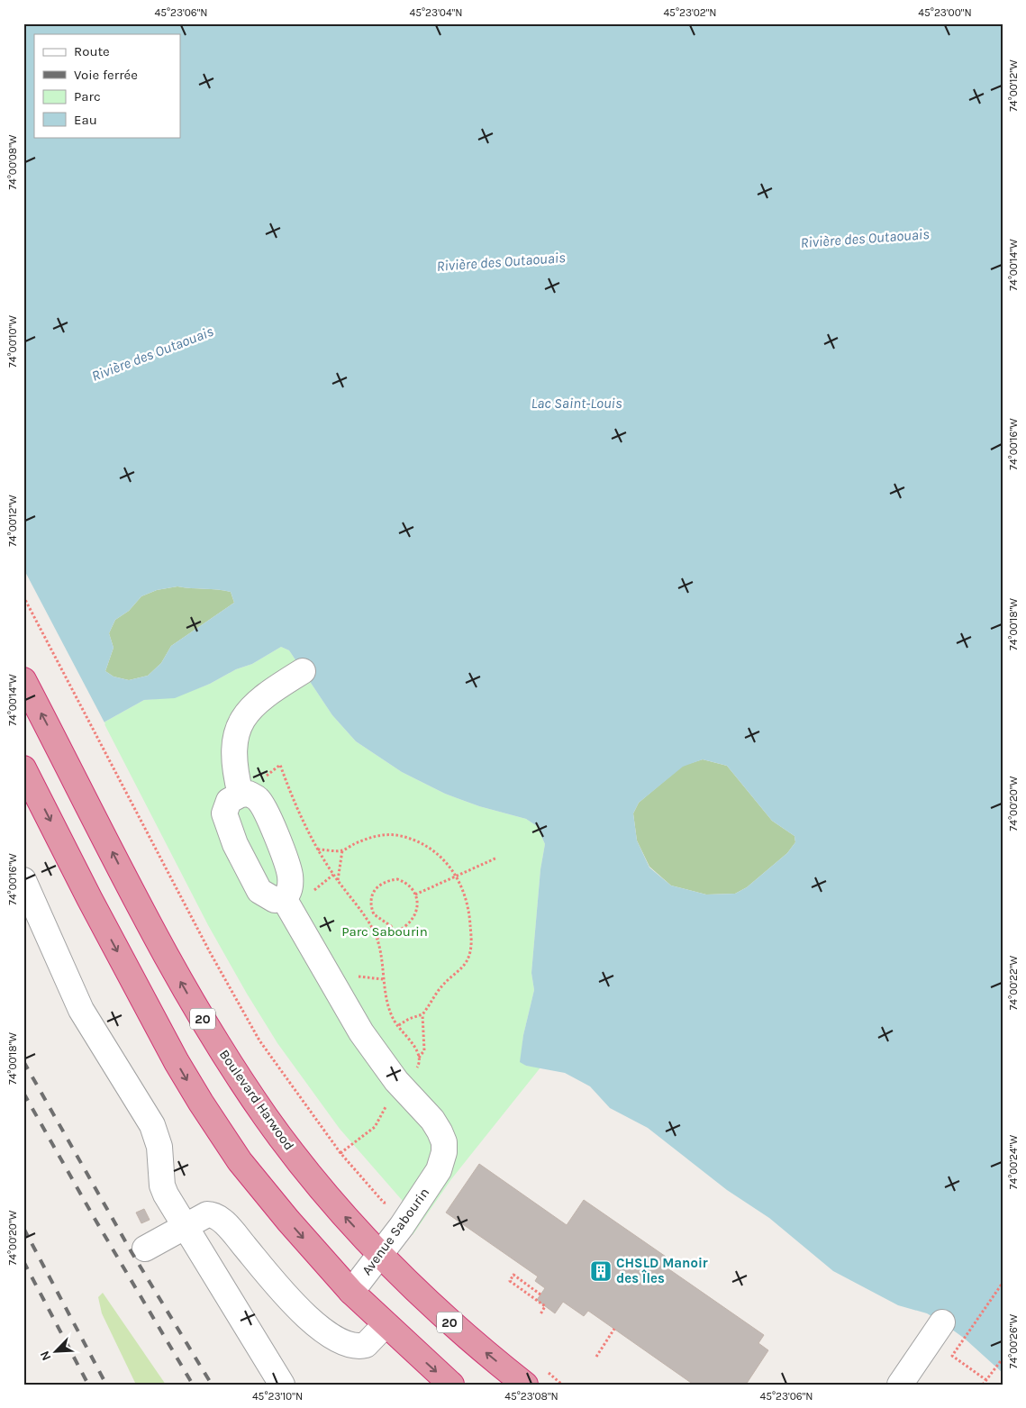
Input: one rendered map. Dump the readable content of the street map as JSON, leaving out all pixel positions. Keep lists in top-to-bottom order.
{
  "streets": {
    "highway": ["20", "Boulevard Harwood"],
    "street": ["Avenue Sabourin"]
  },
  "crossings": [
    ["Boulevard Harwood", "Avenue Sabourin"]
  ],
  "water": ["Rivière des Outaouais", "Lac Saint-Louis"],
  "parks": ["Parc Sabourin"],
  "places": {
    "building": ["CHSLD Manoir des Îles"]
  },
  "legend": [
    "Route",
    "Voie ferrée",
    "Parc",
    "Eau"
  ],
  "north": "bottom left",
  "coordinates": [
    "45°23'06\"N",
    "45°23'04\"N",
    "45°23'02\"N",
    "45°23'00\"N",
    "74°00'12\"W",
    "74°00'08\"W",
    "74°00'14\"W",
    "74°00'10\"W",
    "74°00'16\"W",
    "74°00'18\"W",
    "74°00'20\"W",
    "74°00'22\"W",
    "74°00'24\"W",
    "74°00'26\"W",
    "45°23'10\"N",
    "45°23'08\"N"
  ]
}
